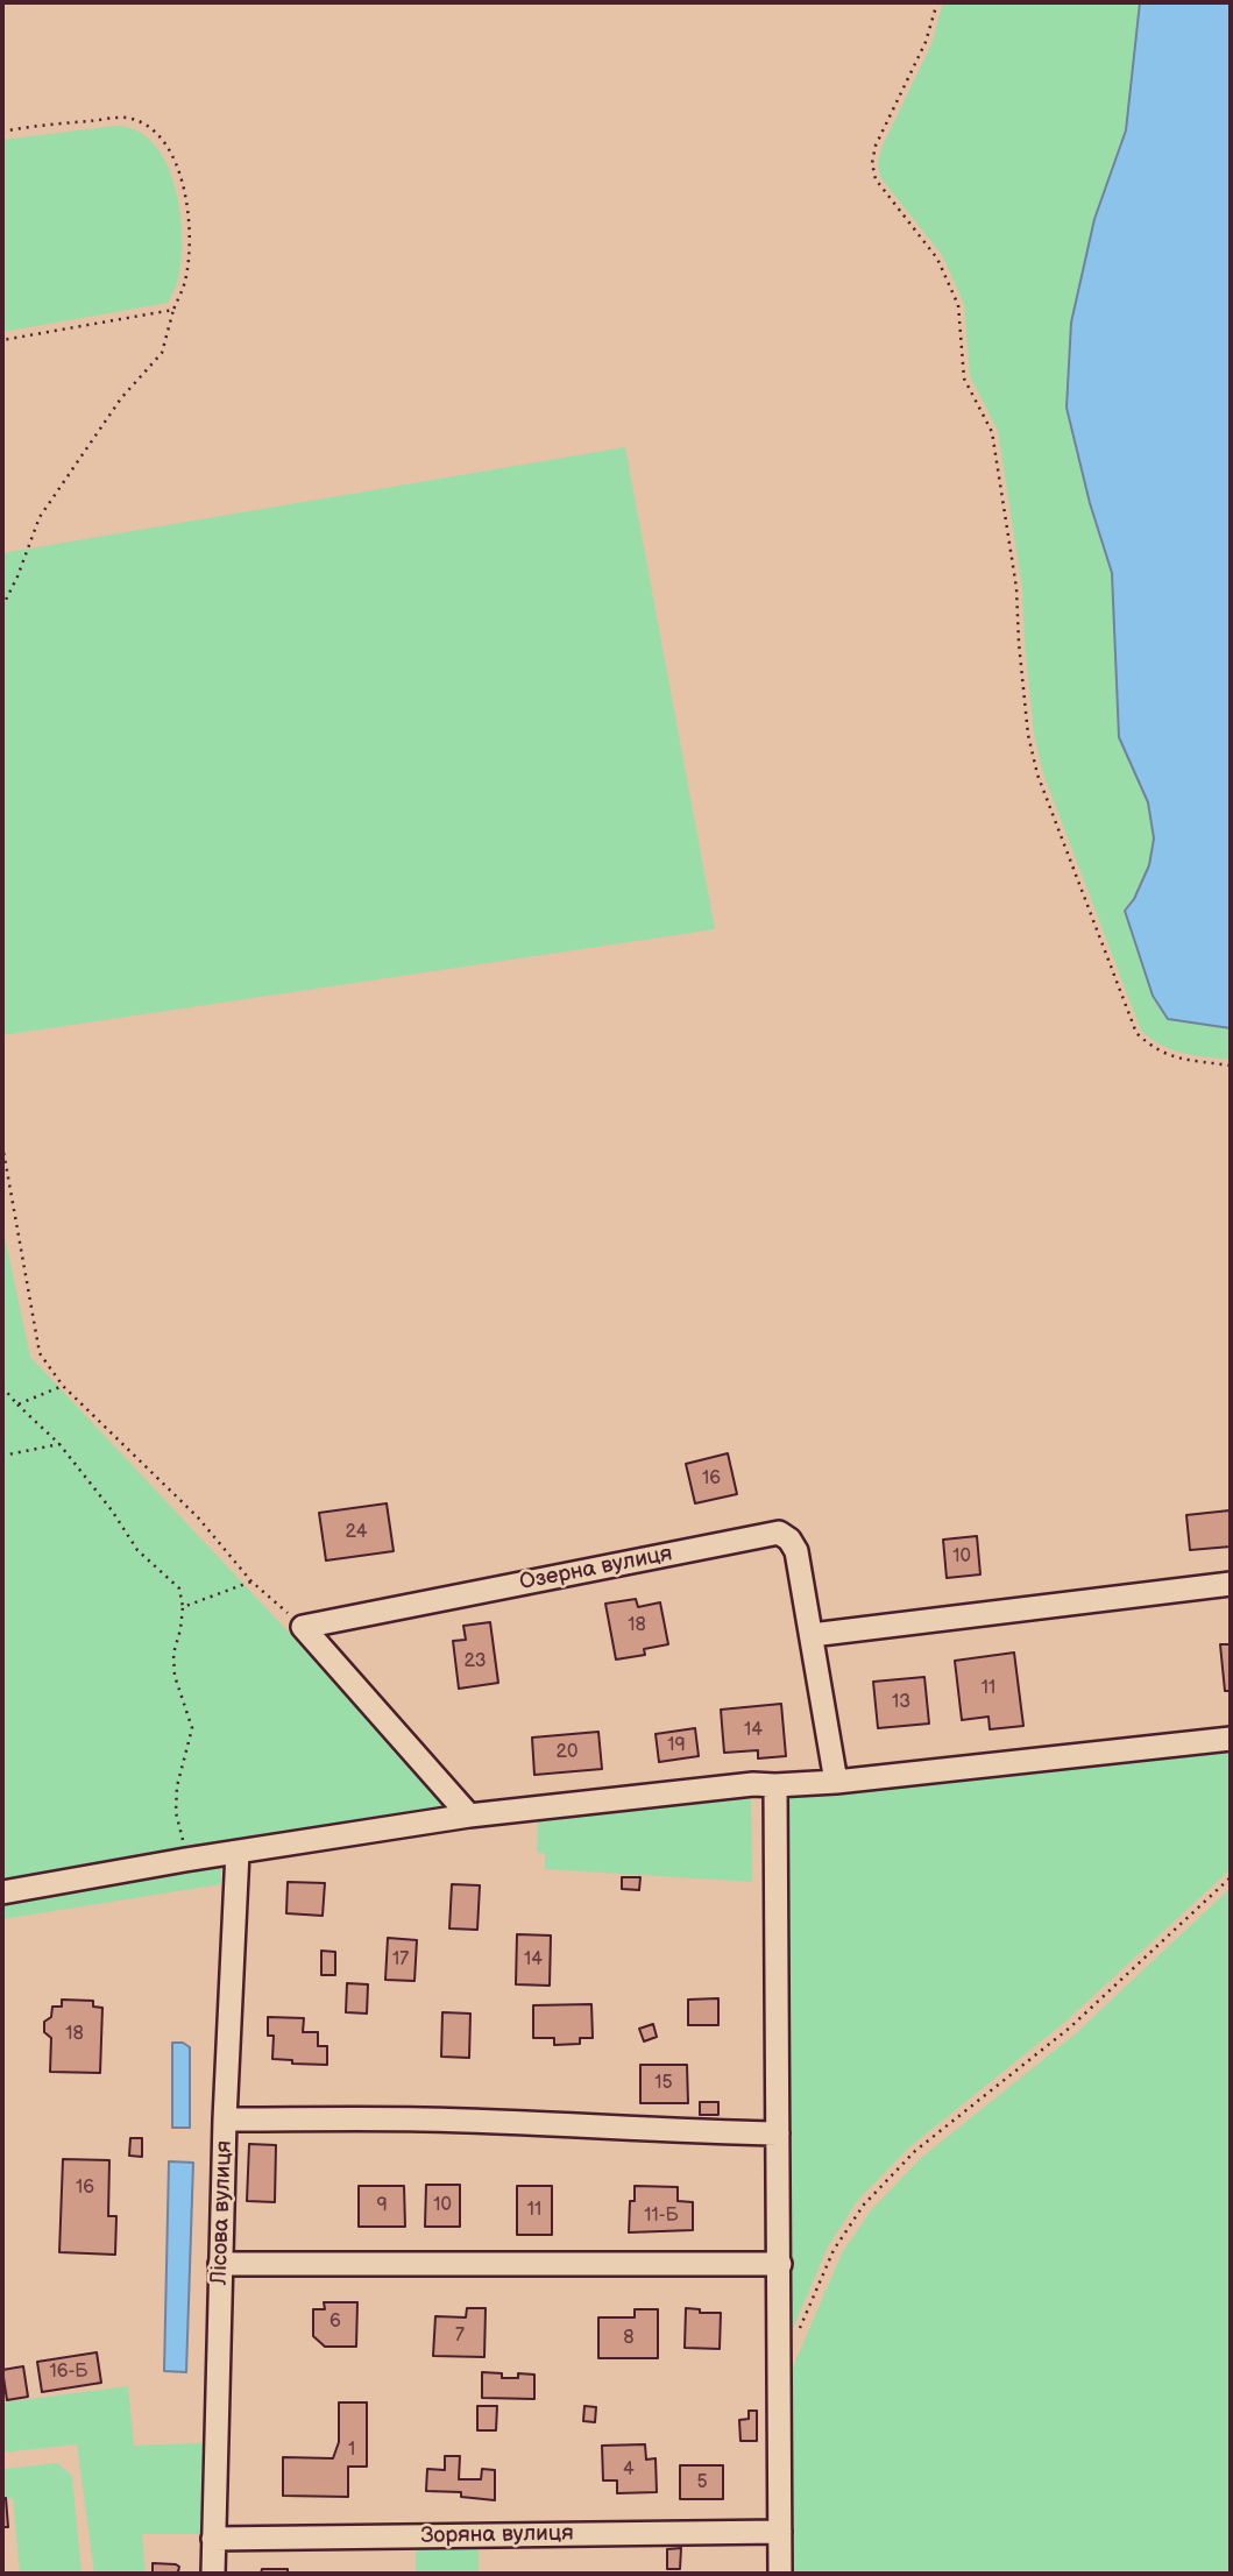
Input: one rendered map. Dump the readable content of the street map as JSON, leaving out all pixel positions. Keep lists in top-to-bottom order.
{
  "streets": {
    "street": ["Озерна вулиця", "Лісова вулиця", "Зоряна вулиця"]
  },
  "crossings": [
    ["Лісова вулиця", "Зоряна вулиця"]
  ],
  "house_numbers": [
    "16",
    "24",
    "10",
    "18",
    "23",
    "11",
    "13",
    "14",
    "19",
    "20",
    "17",
    "14",
    "18",
    "15",
    "16",
    "9",
    "10",
    "11",
    "11-Б",
    "6",
    "7",
    "8",
    "16-Б",
    "1",
    "4",
    "5"
  ]
}
